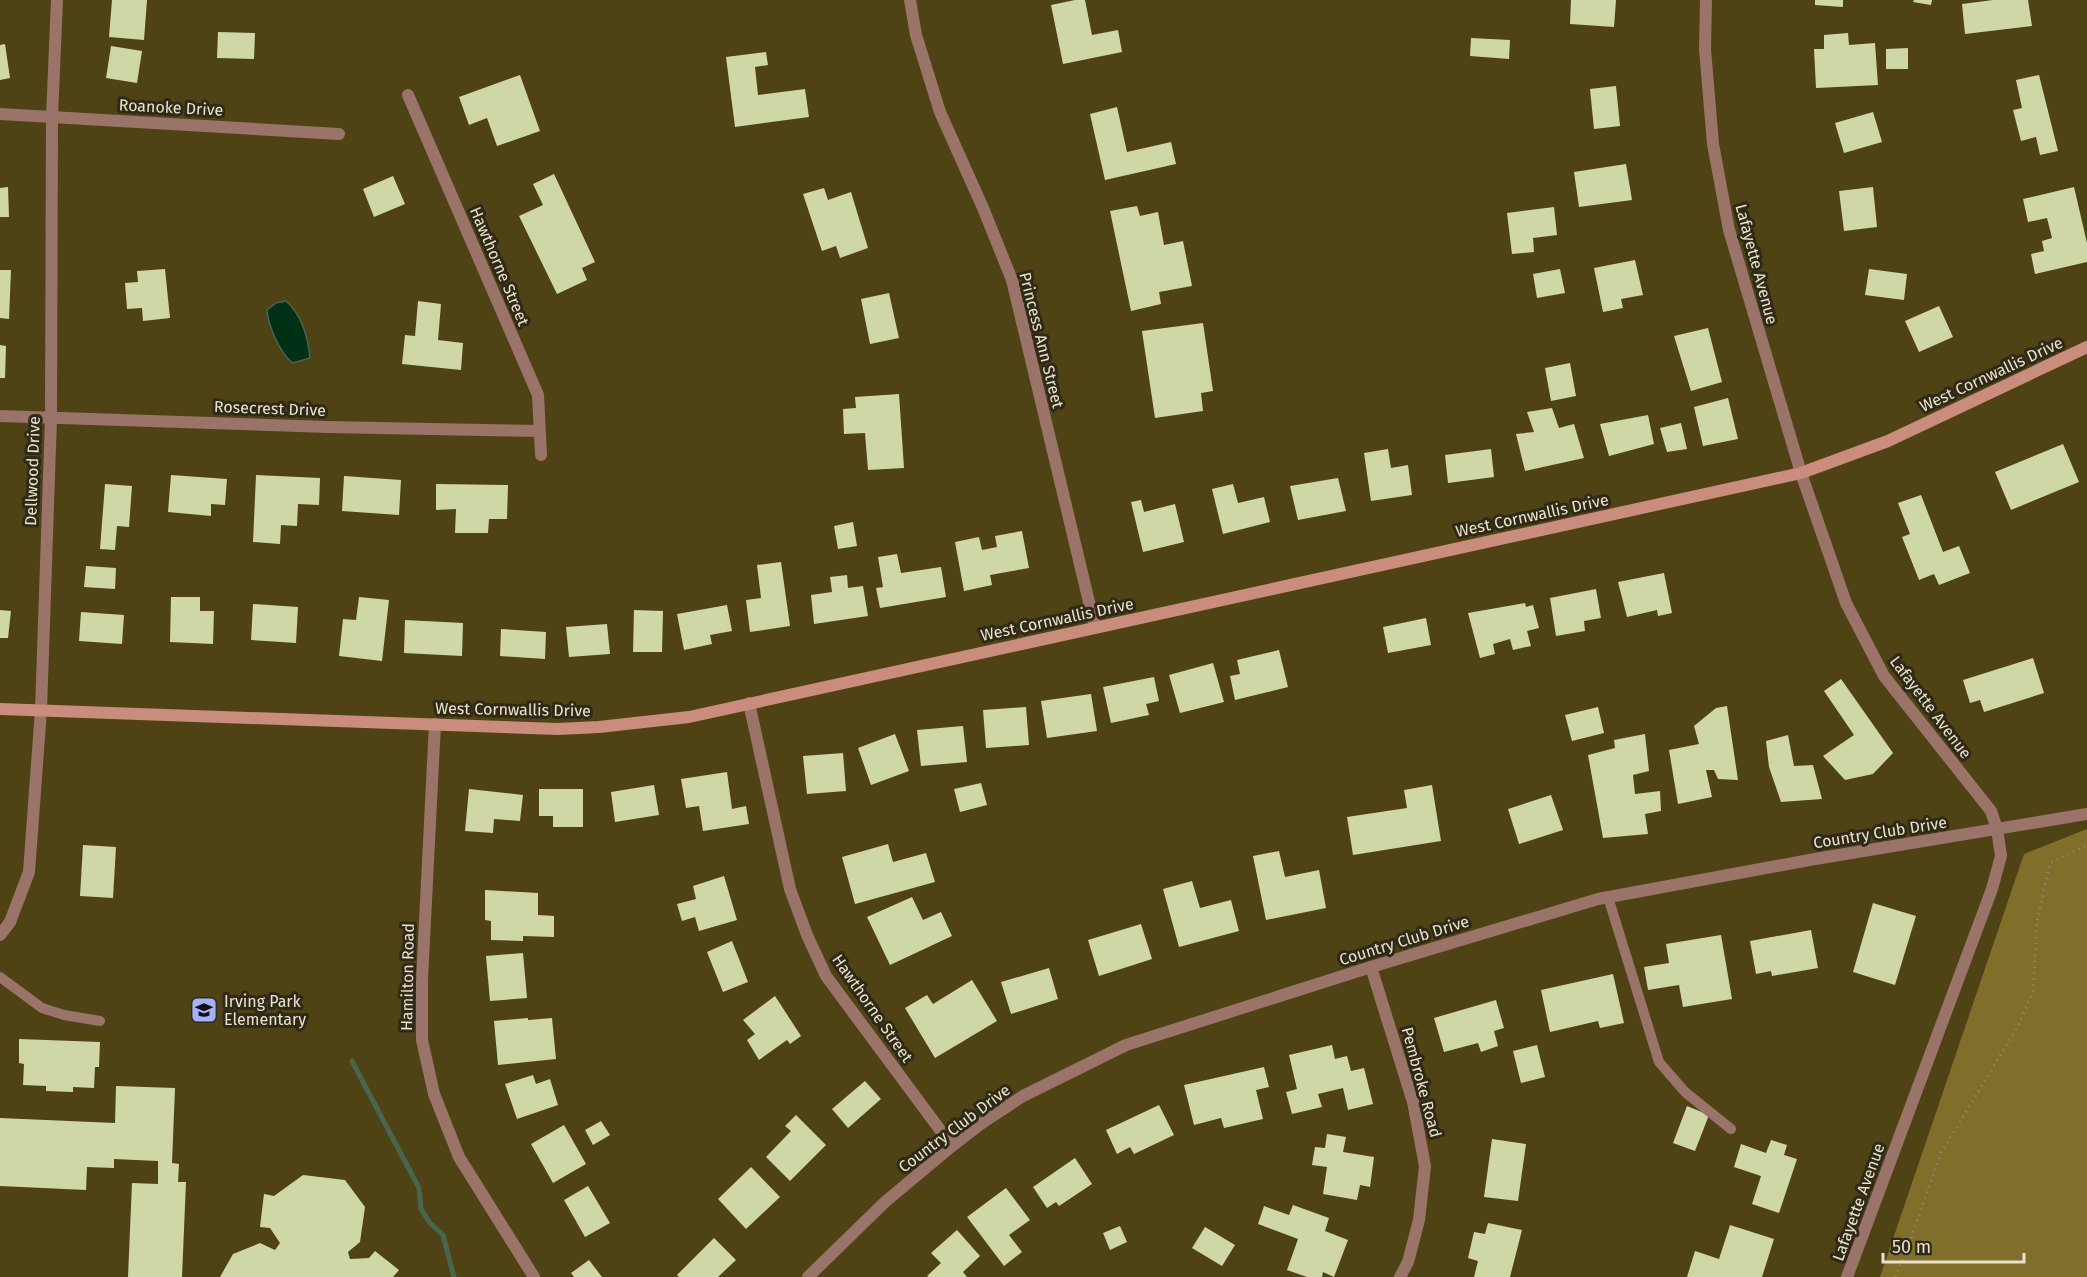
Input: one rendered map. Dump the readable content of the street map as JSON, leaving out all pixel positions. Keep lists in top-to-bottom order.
{
  "streets": {
    "street": [
      "Roanoke Drive",
      "Lafayette Avenue",
      "Hawthorne Street",
      "Princess Ann Street",
      "West Cornwallis Drive",
      "Rosecrest Drive",
      "Dellwood Drive",
      "Country Club Drive",
      "Hamilton Road",
      "Pembroke Road"
    ]
  },
  "crossings": [
    ["Roanoke Drive", "Dellwood Drive"],
    ["Lafayette Avenue", "West Cornwallis Drive"],
    ["Lafayette Avenue", "Country Club Drive"],
    ["Hawthorne Street", "West Cornwallis Drive"],
    ["Hawthorne Street", "Rosecrest Drive"],
    ["Hawthorne Street", "Country Club Drive"],
    ["Princess Ann Street", "West Cornwallis Drive"],
    ["West Cornwallis Drive", "Dellwood Drive"],
    ["West Cornwallis Drive", "Hamilton Road"],
    ["Rosecrest Drive", "Dellwood Drive"],
    ["Country Club Drive", "Pembroke Road"]
  ],
  "places": {
    "school or university": ["Irving Park Elementary"]
  },
  "scale_bar": "50 m"
}
